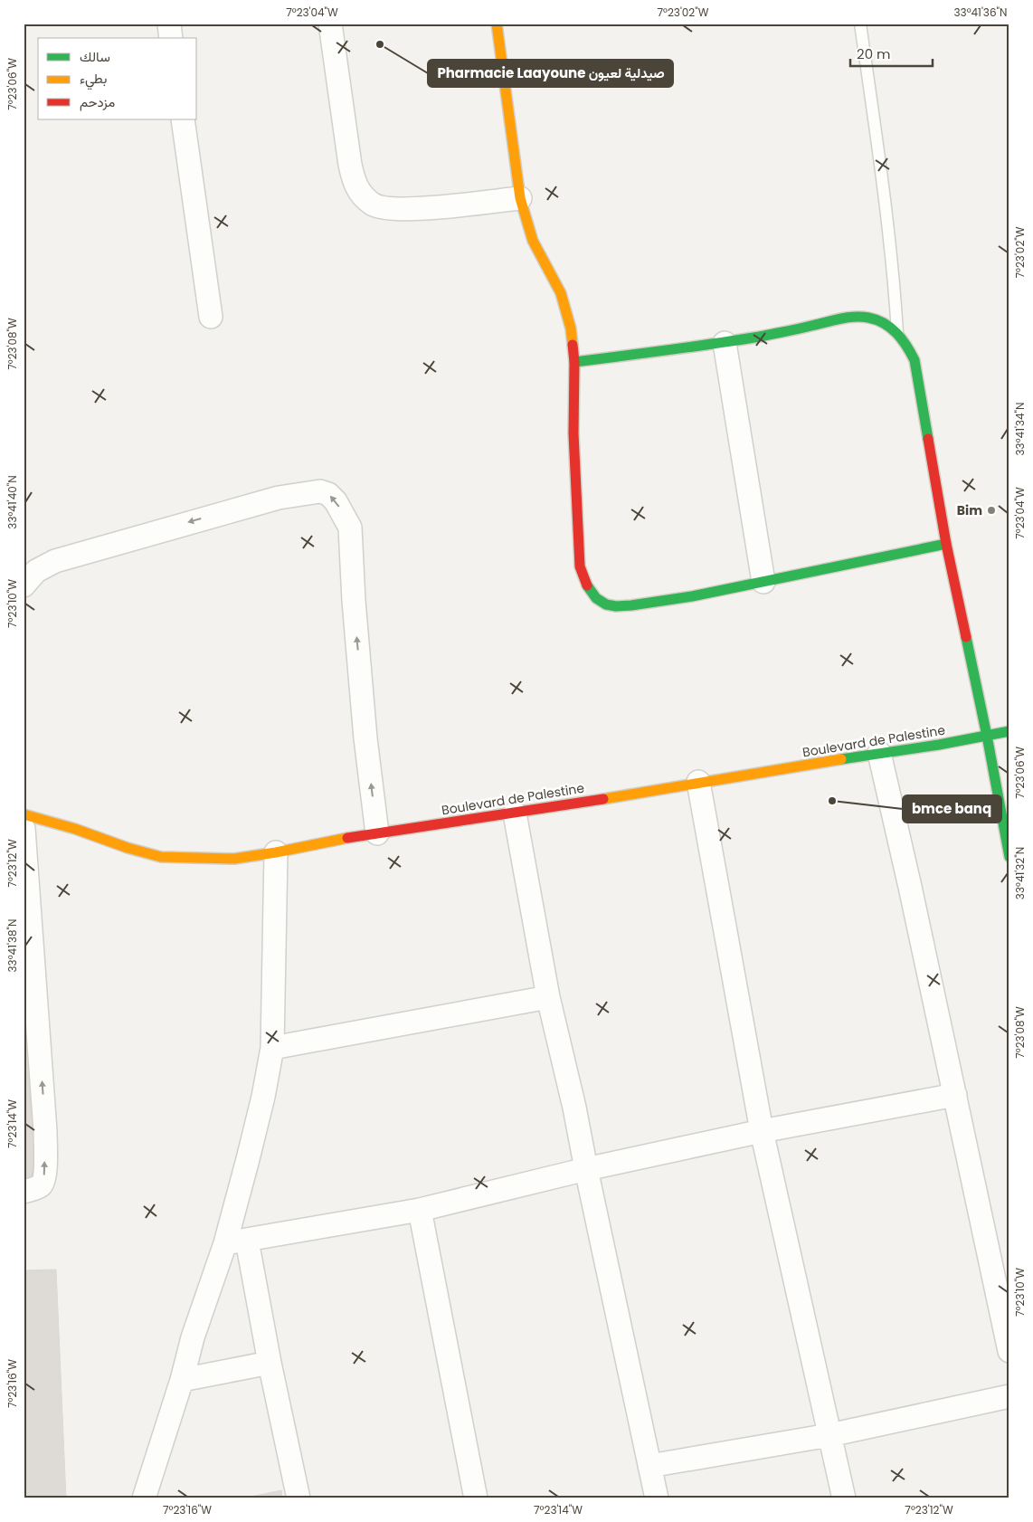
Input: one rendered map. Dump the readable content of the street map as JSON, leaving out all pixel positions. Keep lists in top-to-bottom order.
{
  "streets": {
    "street": ["Boulevard de Palestine"]
  },
  "places": ["Pharmacie Laayoune صيدلية لعيون", "Bim", "bmce banq"],
  "legend": ["سالك", "بطيء", "مزدحم"],
  "scale_bar": "20 m",
  "coordinates": [
    "7°23'04\"W",
    "7°23'02\"W",
    "33°41'36\"N",
    "7°23'06\"W",
    "7°23'08\"W",
    "33°41'34\"N",
    "33°41'40\"N",
    "7°23'10\"W",
    "7°23'12\"W",
    "33°41'32\"N",
    "33°41'38\"N",
    "7°23'14\"W",
    "7°23'16\"W"
  ]
}
